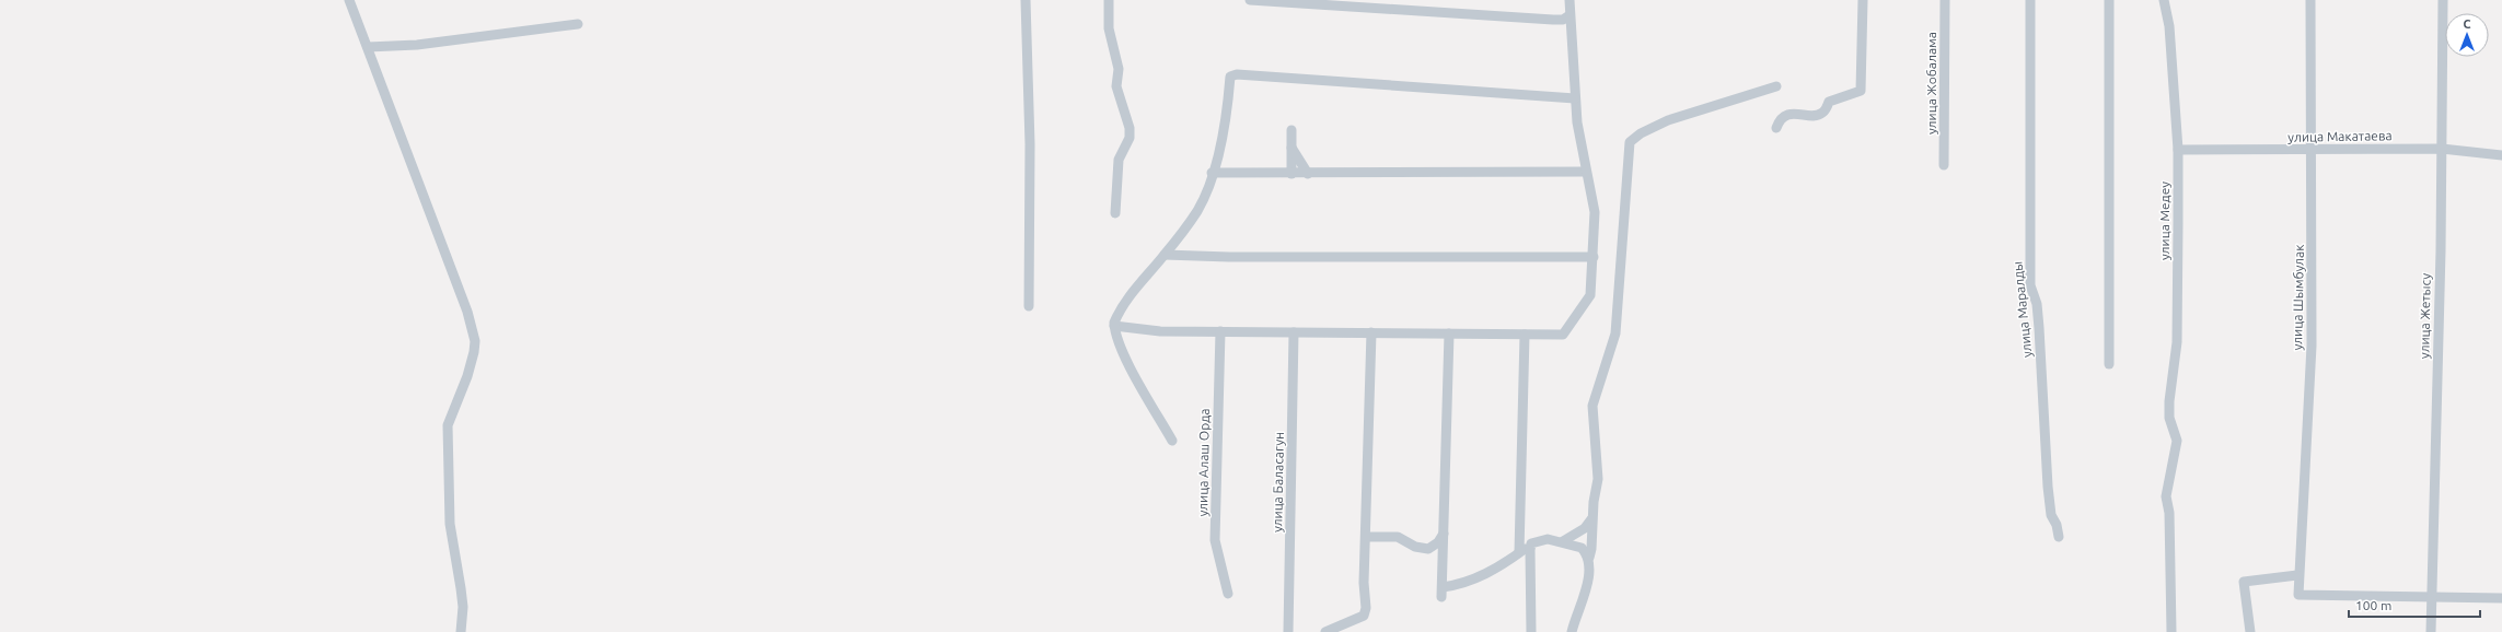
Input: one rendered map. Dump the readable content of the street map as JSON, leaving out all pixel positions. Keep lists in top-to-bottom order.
{
  "streets": {
    "street": [
      "улица Жобалама",
      "улица Макатаева",
      "улица Медеу",
      "улица Шымбулак",
      "улица Маралды",
      "улица Жетысу",
      "улица Алаш Орда",
      "улица Баласагун"
    ]
  },
  "crossings": [
    ["улица Макатаева", "улица Медеу"],
    ["улица Макатаева", "улица Шымбулак"],
    ["улица Макатаева", "улица Жетысу"],
    ["улица Шымбулак", "улица Жетысу"]
  ],
  "scale_bar": "100 m",
  "north": "top"
}
